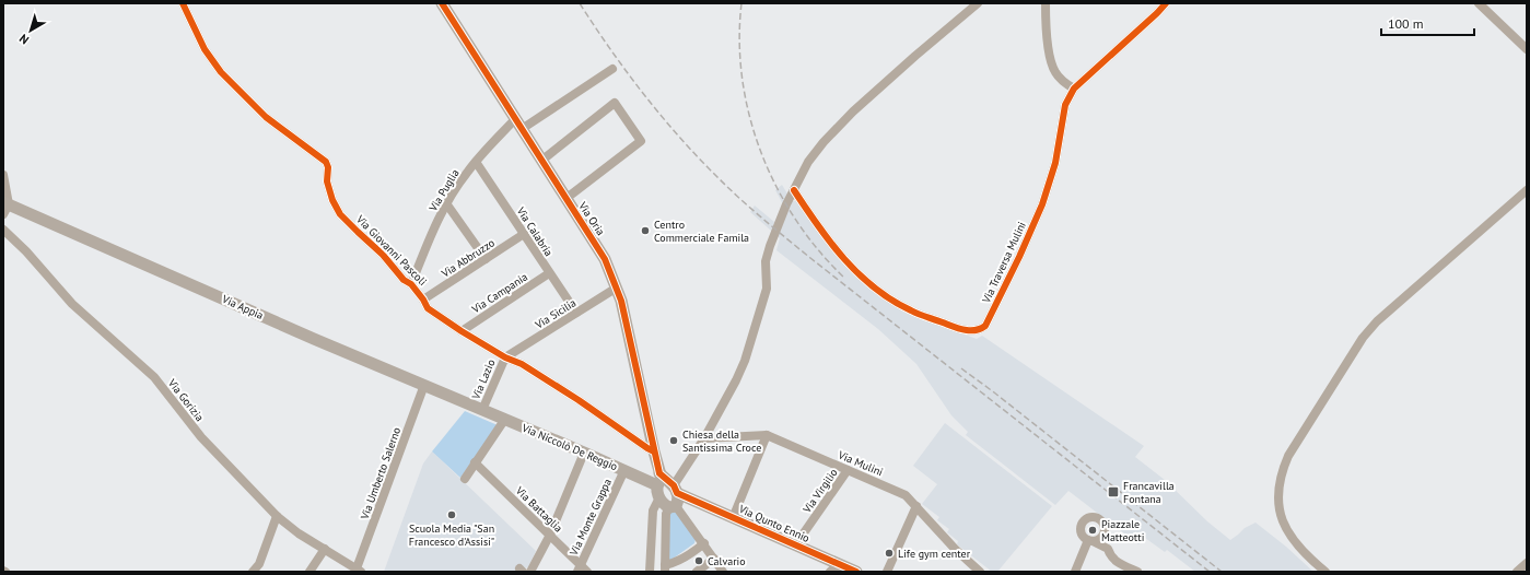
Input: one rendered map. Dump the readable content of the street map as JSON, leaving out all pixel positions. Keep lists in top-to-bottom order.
{
  "streets": {
    "main road": [
      "Via Oria",
      "Via Appia",
      "Via Niccolò De Reggio",
      "Via Qunto Ennio"
    ],
    "street": [
      "Via Puglia",
      "Via Calabria",
      "Via Giovanni Pascoli",
      "Via Abbruzzo",
      "Via Traversa Mulini",
      "Via Campania",
      "Via Sicilia",
      "Via Lazio",
      "Via Gorizia",
      "Via Mulini",
      "Via Umberto Salerno",
      "Via Virgilio",
      "Via Battaglia",
      "Via Monte Grappa"
    ]
  },
  "crossings": [
    ["Via Puglia", "Via Oria"],
    ["Via Puglia", "Via Calabria"],
    ["Via Puglia", "Via Giovanni Pascoli"],
    ["Via Oria", "Via Giovanni Pascoli"],
    ["Via Oria", "Via Sicilia"],
    ["Via Oria", "Via Niccolò De Reggio"],
    ["Via Oria", "Via Qunto Ennio"],
    ["Via Calabria", "Via Abbruzzo"],
    ["Via Calabria", "Via Campania"],
    ["Via Calabria", "Via Sicilia"],
    ["Via Giovanni Pascoli", "Via Abbruzzo"],
    ["Via Giovanni Pascoli", "Via Campania"],
    ["Via Giovanni Pascoli", "Via Sicilia"],
    ["Via Giovanni Pascoli", "Via Lazio"],
    ["Via Appia", "Via Lazio"],
    ["Via Appia", "Via Niccolò De Reggio"],
    ["Via Appia", "Via Umberto Salerno"],
    ["Via Sicilia", "Via Lazio"],
    ["Via Lazio", "Via Niccolò De Reggio"],
    ["Via Gorizia", "Via Umberto Salerno"],
    ["Via Niccolò De Reggio", "Via Monte Grappa"],
    ["Via Niccolò De Reggio", "Via Qunto Ennio"],
    ["Via Mulini", "Via Virgilio"],
    ["Via Virgilio", "Via Qunto Ennio"],
    ["Via Battaglia", "Via Monte Grappa"]
  ],
  "places": {
    "other": [
      "Centro Commerciale Famila",
      "Chiesa della Santissima Croce",
      "Scuola Media \"San Francesco d'Assisi\"",
      "Piazzale Matteotti",
      "Life gym center",
      "Calvario"
    ],
    "transit": ["Francavilla Fontana"]
  },
  "scale_bar": "100 m",
  "north": "bottom left"
}
